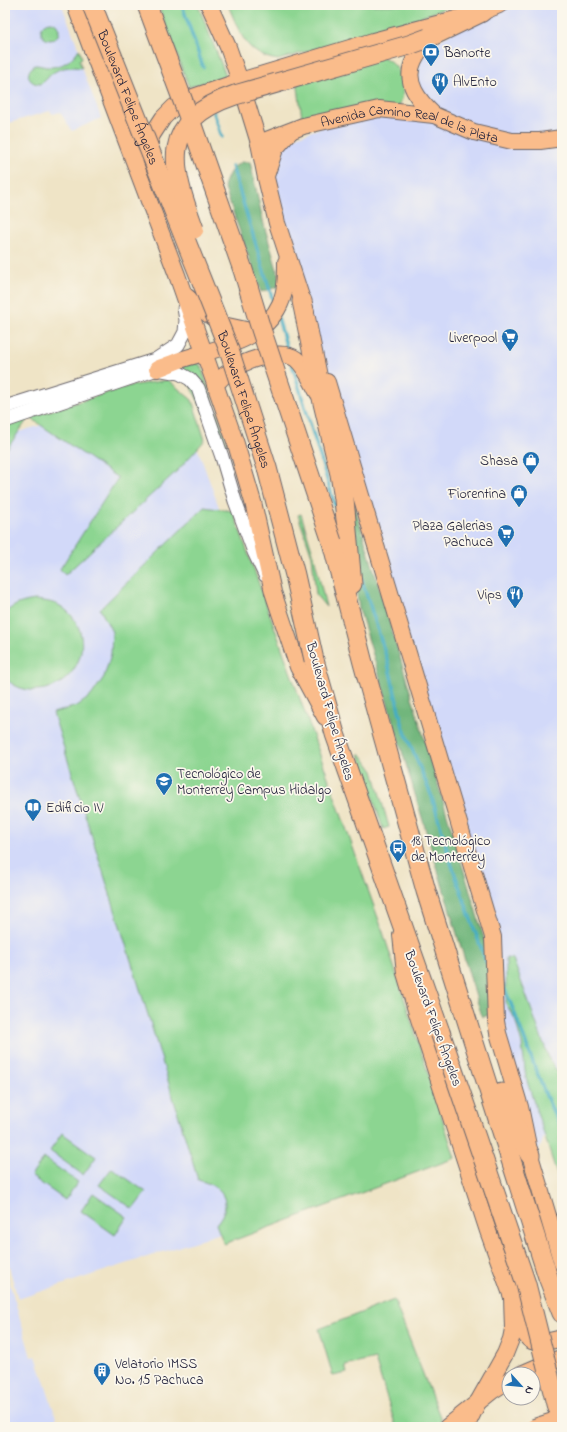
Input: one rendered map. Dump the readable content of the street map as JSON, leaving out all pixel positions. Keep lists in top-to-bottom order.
{
  "streets": {
    "highway": ["Boulevard Felipe Ángeles"],
    "main road": ["Avenida Camino Real de la Plata"]
  },
  "places": {
    "bank": ["Banorte"],
    "restaurant": ["AlvEnto", "Vips"],
    "supermarket": ["Liverpool", "Plaza Galerias Pachuca"],
    "shop": ["Shasa", "Fiorentina"],
    "school or university": ["Tecnológico de Monterrey Campus Hidalgo"],
    "library": ["Edificio IV"],
    "bus stop": ["18 Tecnológico de Monterrey"],
    "building": ["Velatorio IMSS No. 15 Pachuca"]
  },
  "north": "bottom right"
}
